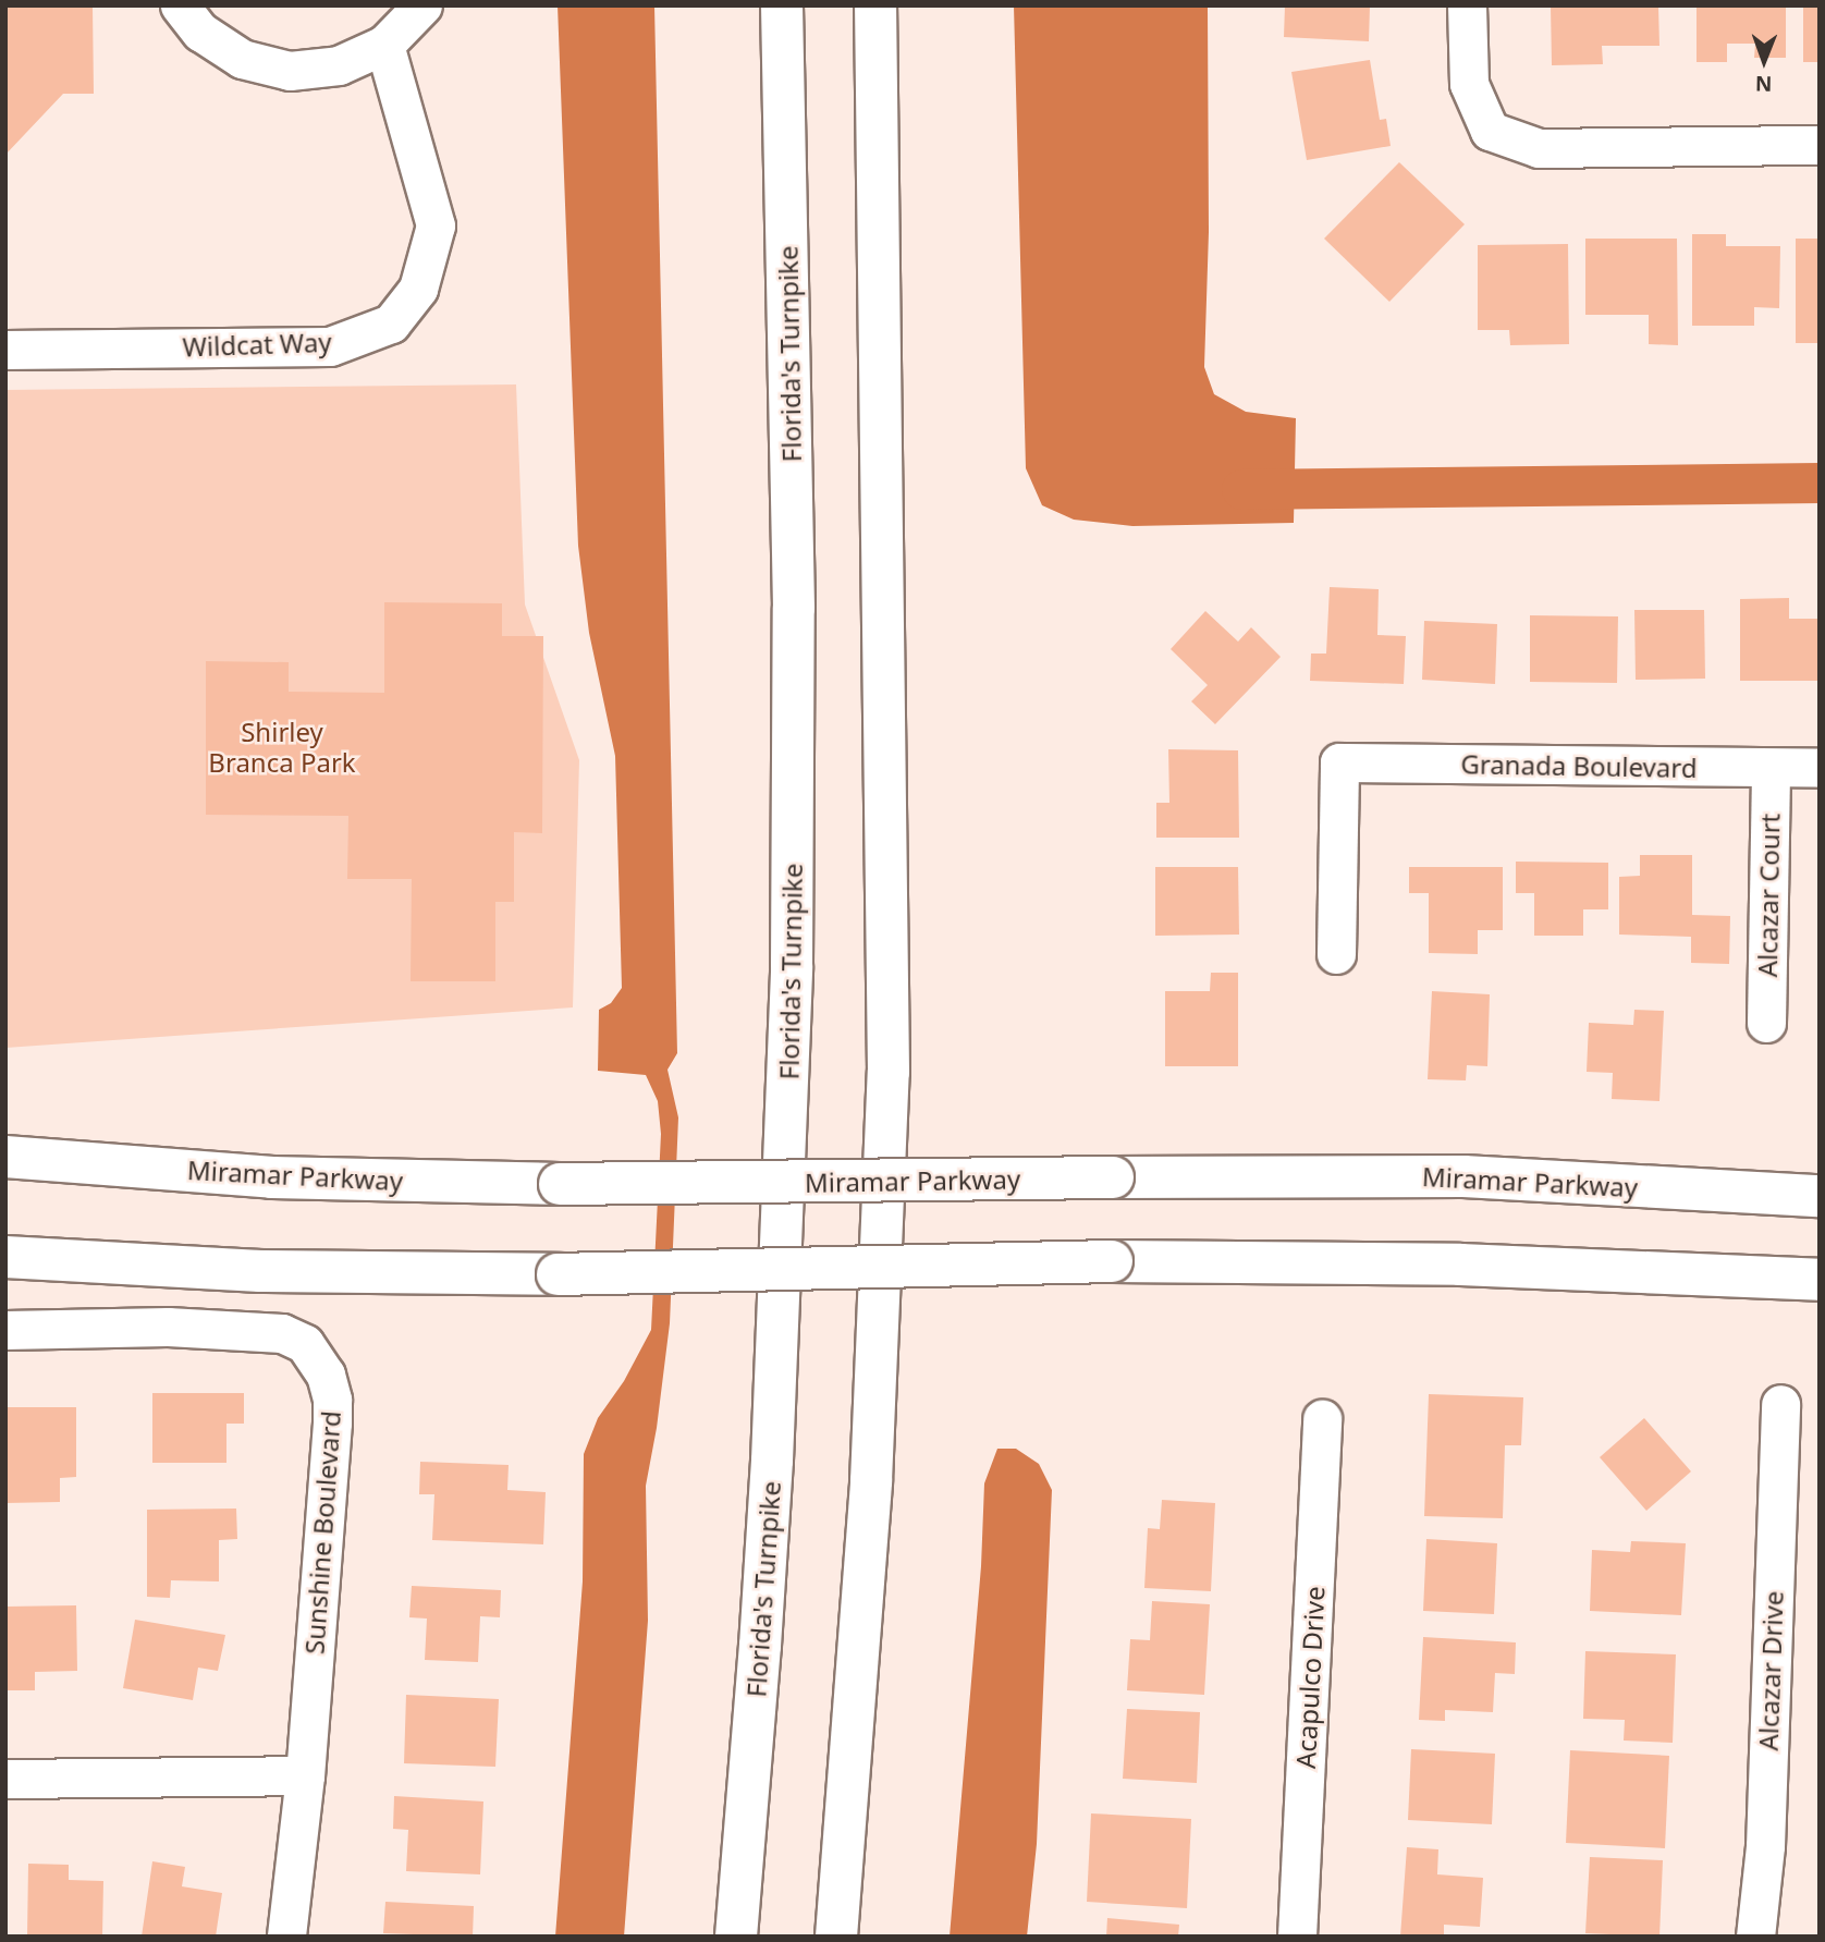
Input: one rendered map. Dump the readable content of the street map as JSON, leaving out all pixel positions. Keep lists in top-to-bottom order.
{
  "streets": {
    "main road": ["Florida's Turnpike", "Miramar Parkway"],
    "street": [
      "Wildcat Way",
      "Granada Boulevard",
      "Alcazar Court",
      "Sunshine Boulevard",
      "Alcazar Drive",
      "Acapulco Drive"
    ]
  },
  "crossings": [
    ["Granada Boulevard", "Alcazar Court"]
  ],
  "parks": ["Shirley Branca Park"],
  "north": "bottom"
}
